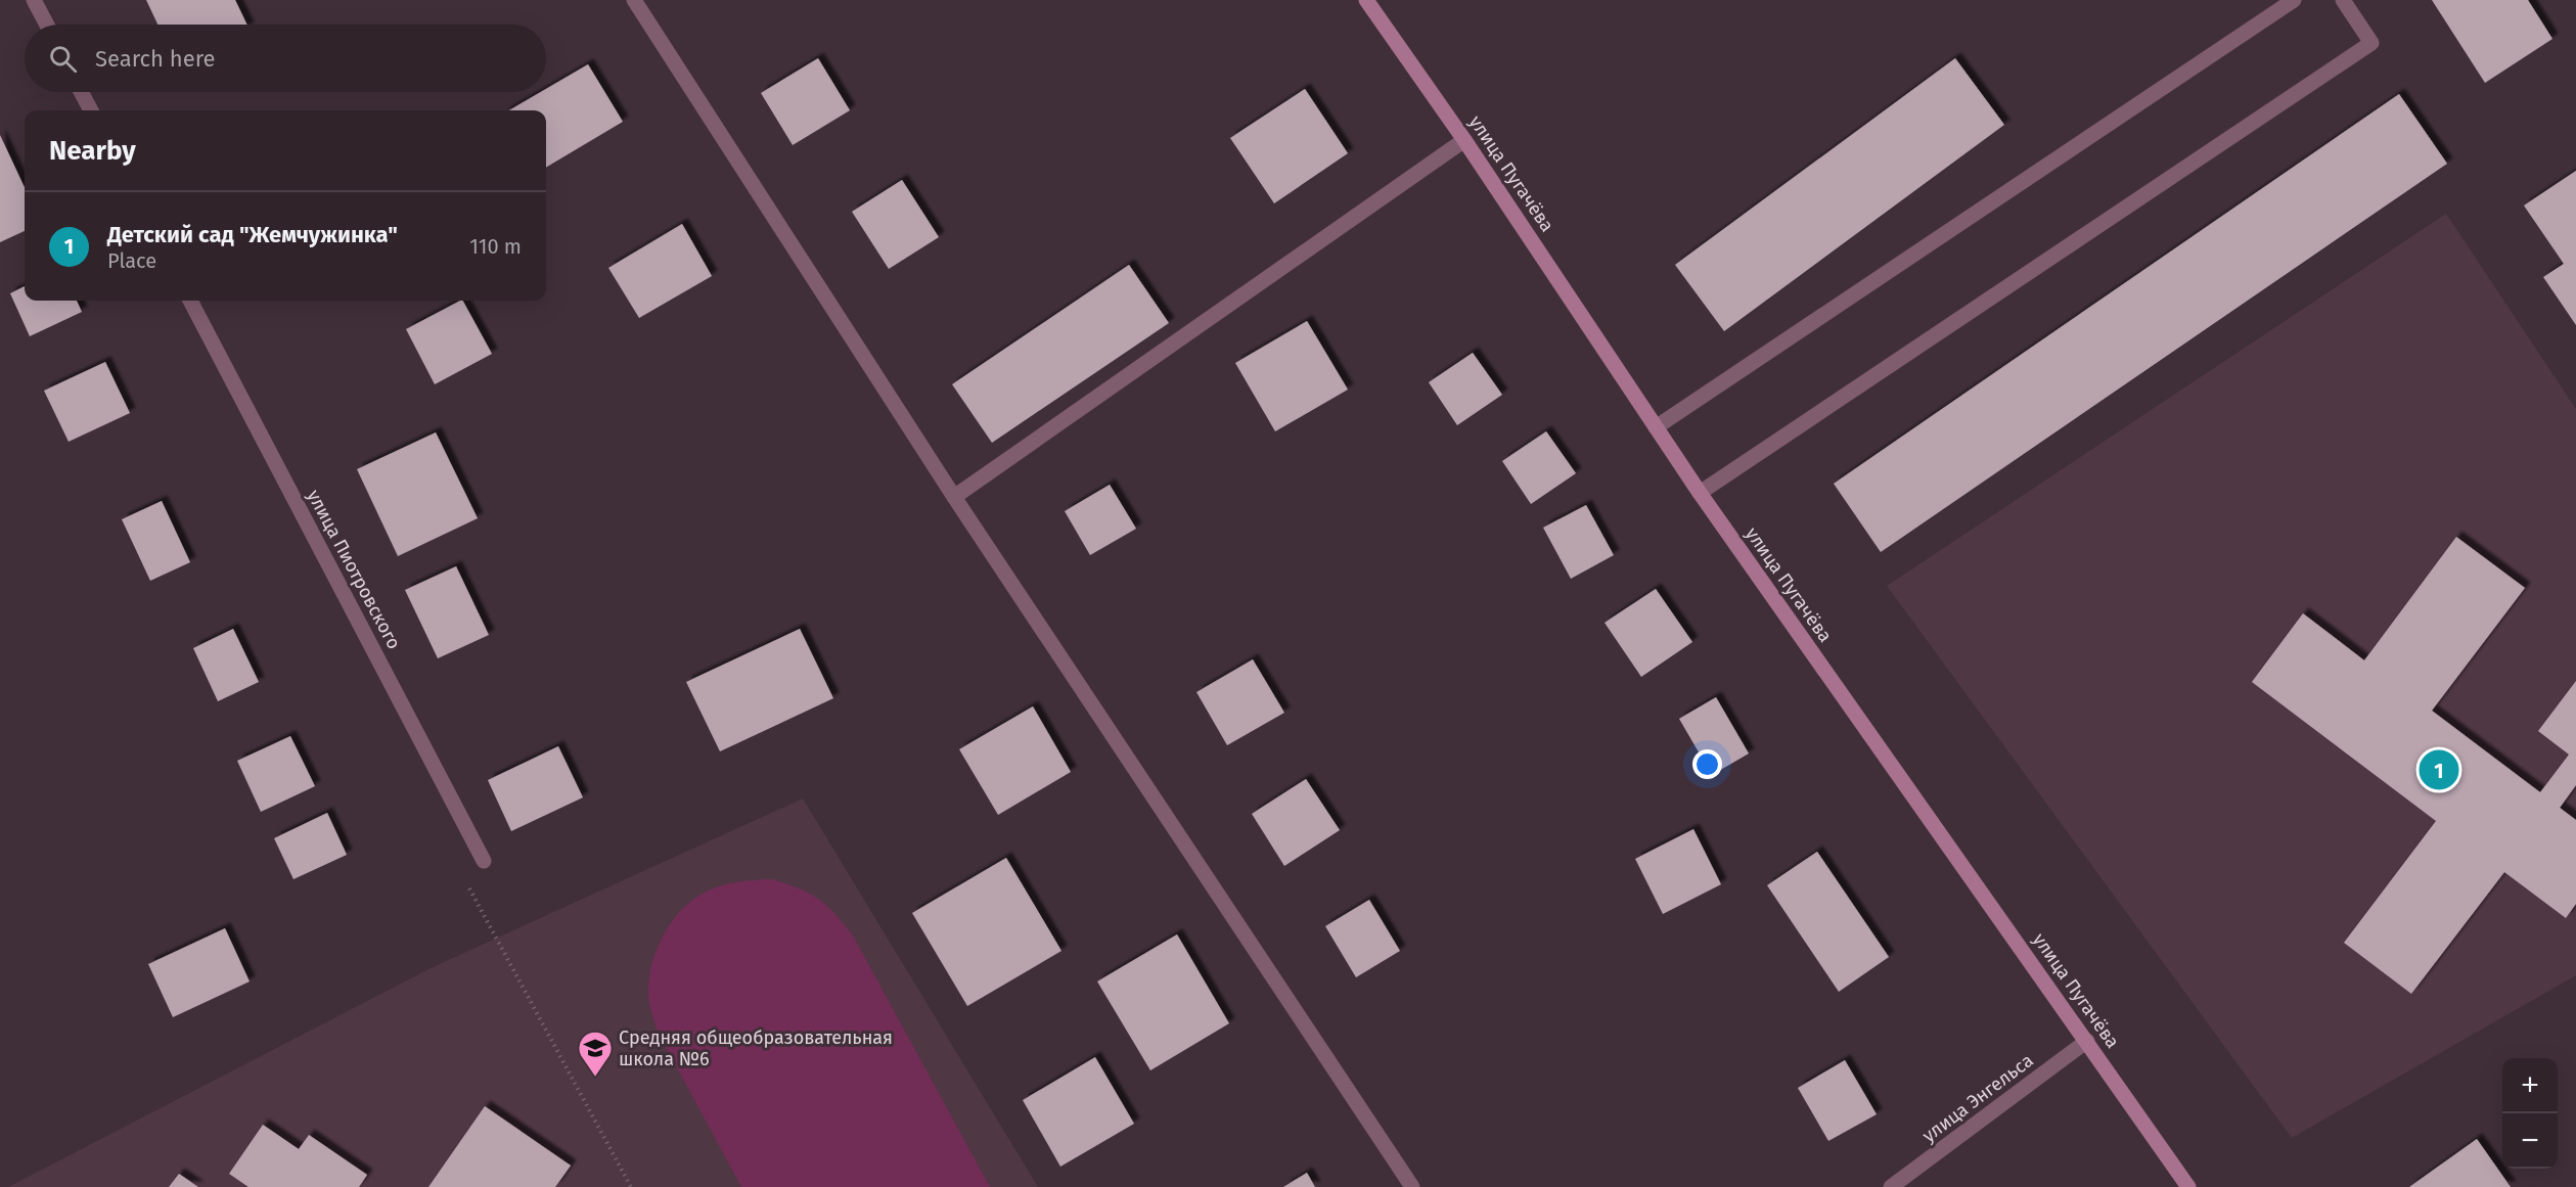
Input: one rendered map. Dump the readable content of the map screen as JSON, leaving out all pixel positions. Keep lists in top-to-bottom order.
{
  "streets": {
    "street": ["улица Пугачёва", "улица Пиотровского", "улица Энгельса"]
  },
  "crossings": [
    ["улица Пугачёва", "улица Энгельса"]
  ],
  "places": {
    "school or university": ["Средняя общеобразовательная школа №6"]
  },
  "page": {
    "search": "Search here",
    "heading": "Nearby",
    "list": [
      {
        "mark": "1",
        "name": "Детский сад \"Жемчужинка\"",
        "note": "Place",
        "value": "110 m"
      }
    ],
    "pins": "1",
    "map_buttons": ["+", "−"]
  }
}
